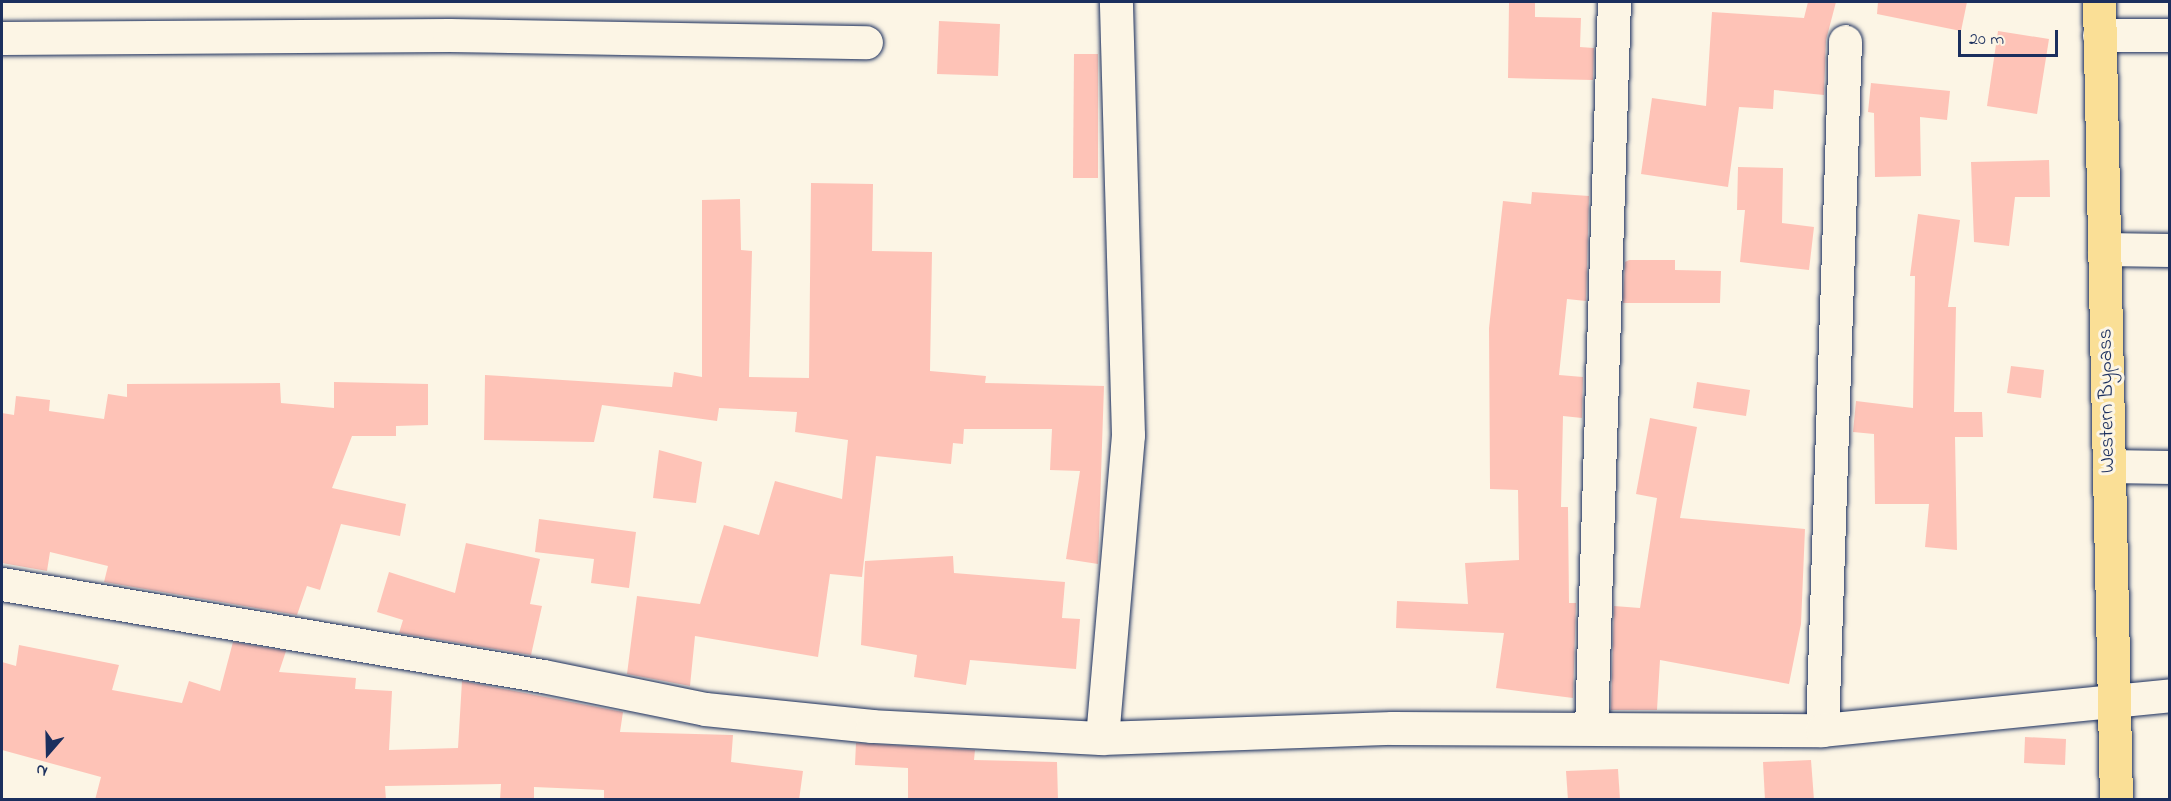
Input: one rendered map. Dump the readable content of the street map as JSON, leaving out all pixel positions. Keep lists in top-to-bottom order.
{
  "streets": {
    "main road": ["Western Bypass"]
  },
  "scale_bar": "20 m",
  "north": "bottom"
}
